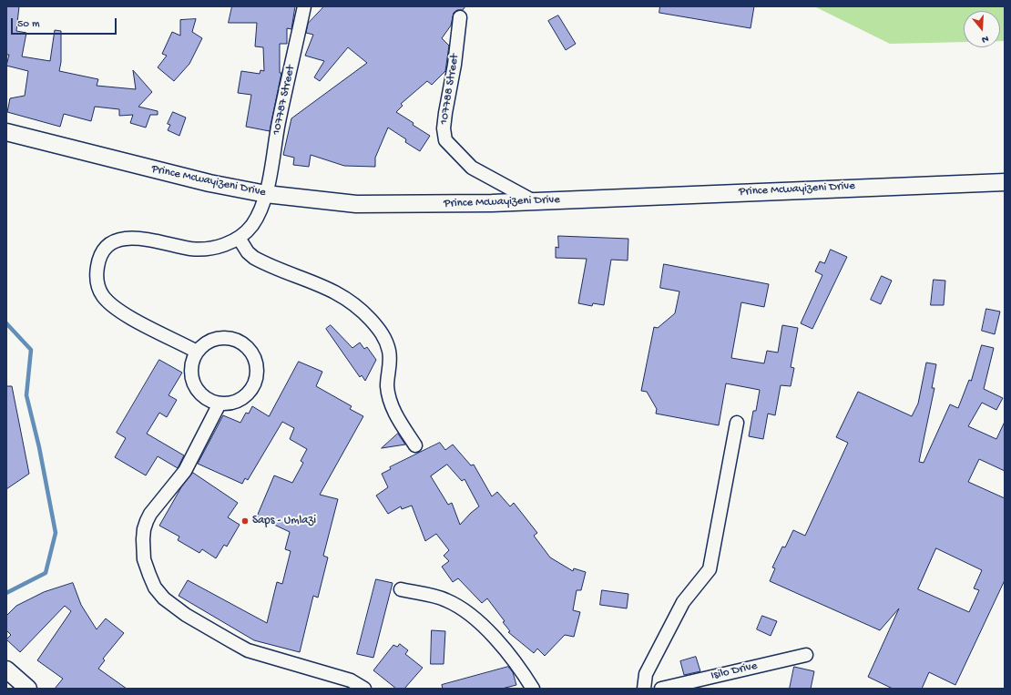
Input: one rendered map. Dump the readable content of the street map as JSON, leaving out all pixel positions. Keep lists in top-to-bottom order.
{
  "streets": {
    "street": [
      "107788 Street",
      "107787 Street",
      "Prince Mcwayizeni Drive",
      "Isilo Drive"
    ]
  },
  "crossings": [
    ["107788 Street", "Prince Mcwayizeni Drive"],
    ["107787 Street", "Prince Mcwayizeni Drive"]
  ],
  "places": ["Saps - Umlazi"],
  "scale_bar": "50 m",
  "north": "bottom"
}
